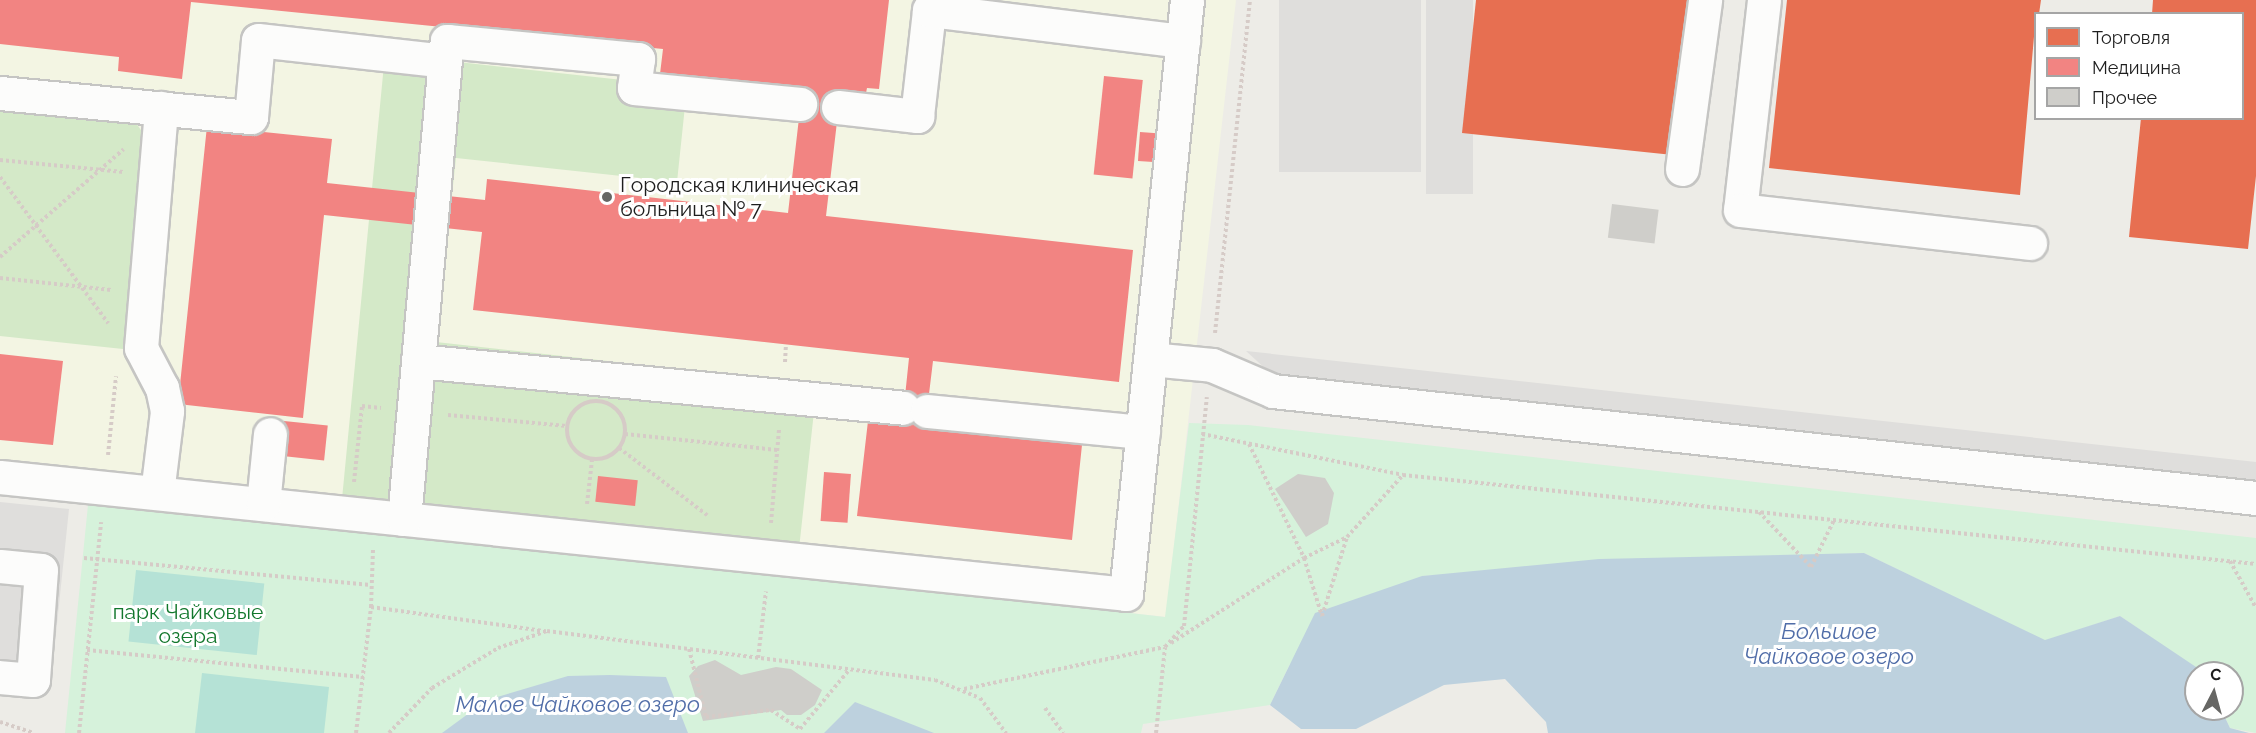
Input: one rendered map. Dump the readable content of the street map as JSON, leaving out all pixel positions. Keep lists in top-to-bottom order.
{
  "water": ["Большое Чайковое озеро", "Малое Чайковое озеро"],
  "parks": ["парк Чайковые озера"],
  "places": ["Городская клиническая больница № 7"],
  "legend": ["Торговля", "Медицина", "Прочее"],
  "north": "top"
}
